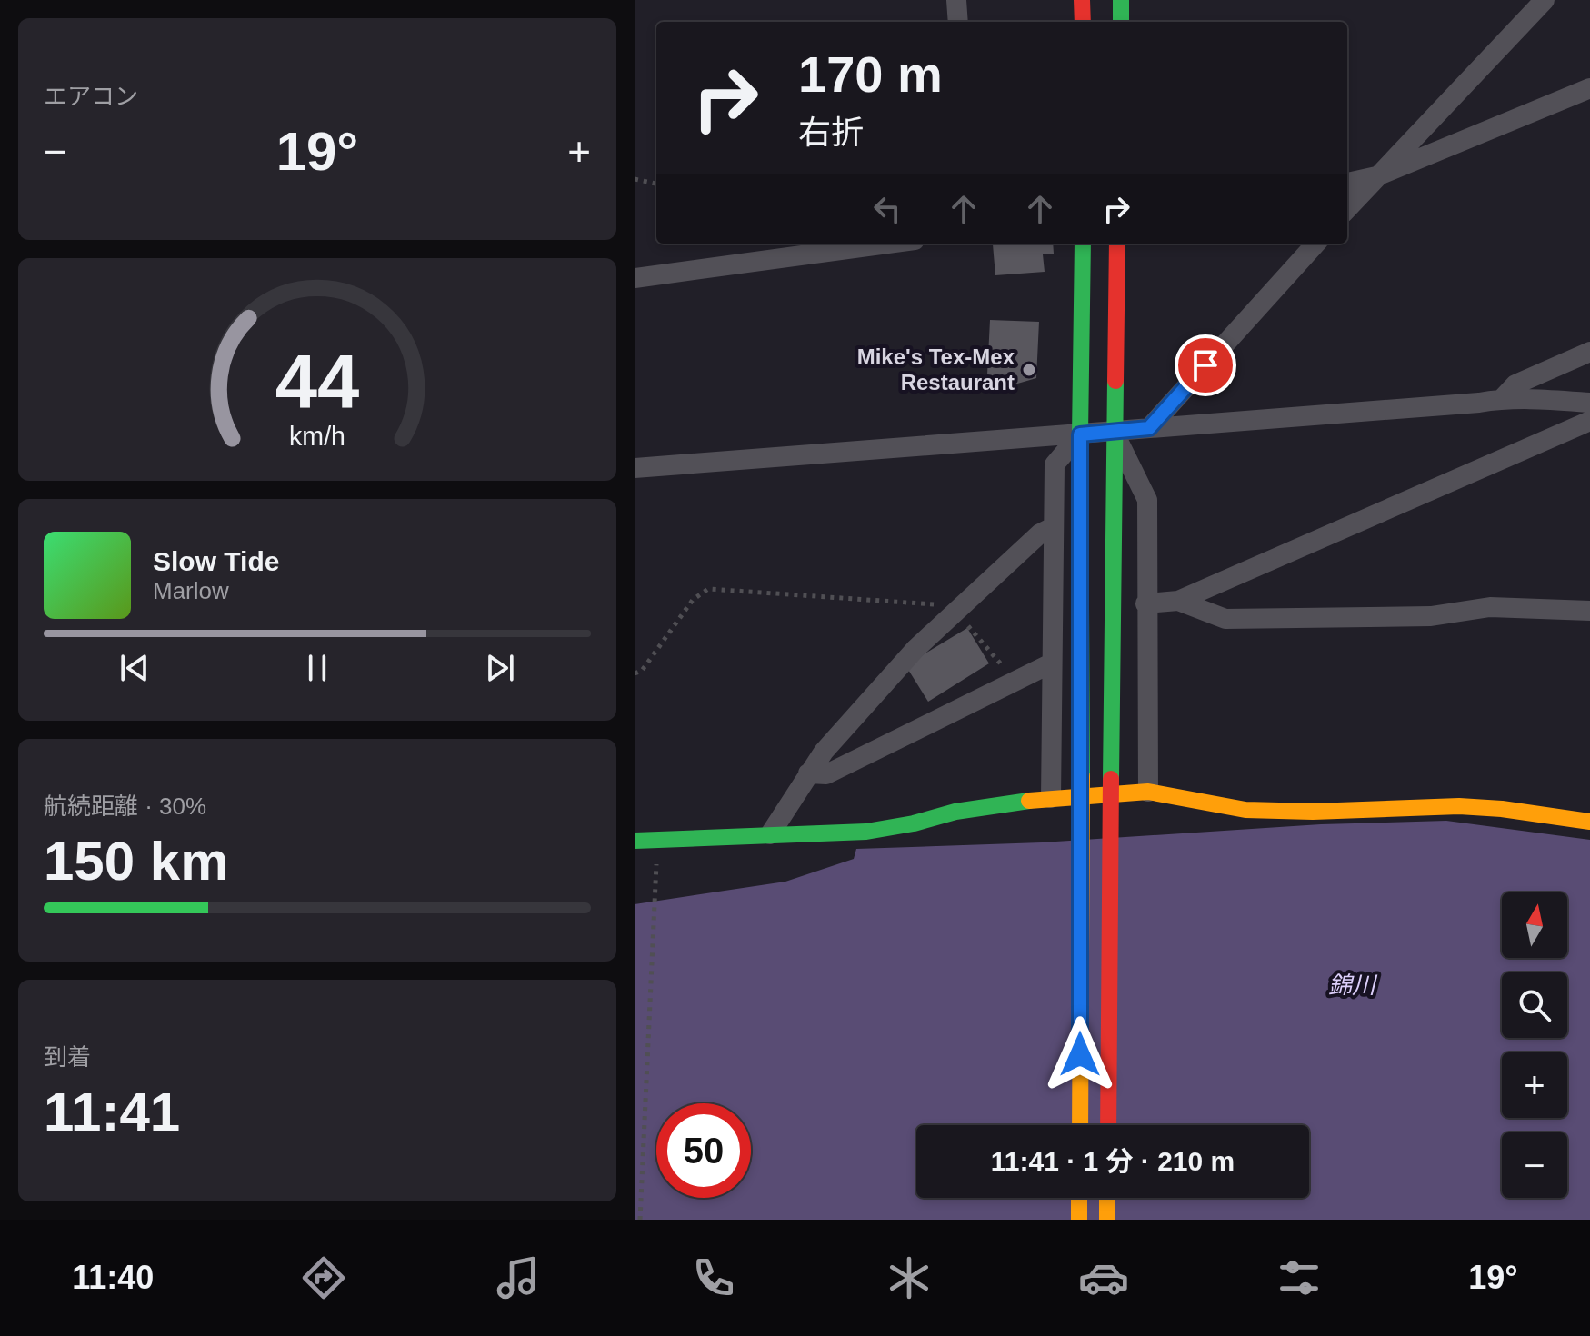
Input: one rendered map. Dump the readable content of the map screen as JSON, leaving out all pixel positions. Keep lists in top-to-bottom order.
{
  "water": ["錦川"],
  "places": ["Mike's Tex-Mex Restaurant"],
  "north": "top",
  "page": {
    "tile": [
      "エアコン",
      ["航続距離 · 30%", "150 km"],
      ["到着", "11:41"]
    ],
    "turn": ["170 m", "右折"],
    "heat": ["−", "19°", "+"],
    "song": ["Slow Tide", "Marlow"],
    "map_buttons": ["+", "−"],
    "limit": "50",
    "trip": "11:41 · 1 分 · 210 m",
    "tabs": ["11:40", "19°"],
    "gauge": ["44", "km/h"]
  }
}
